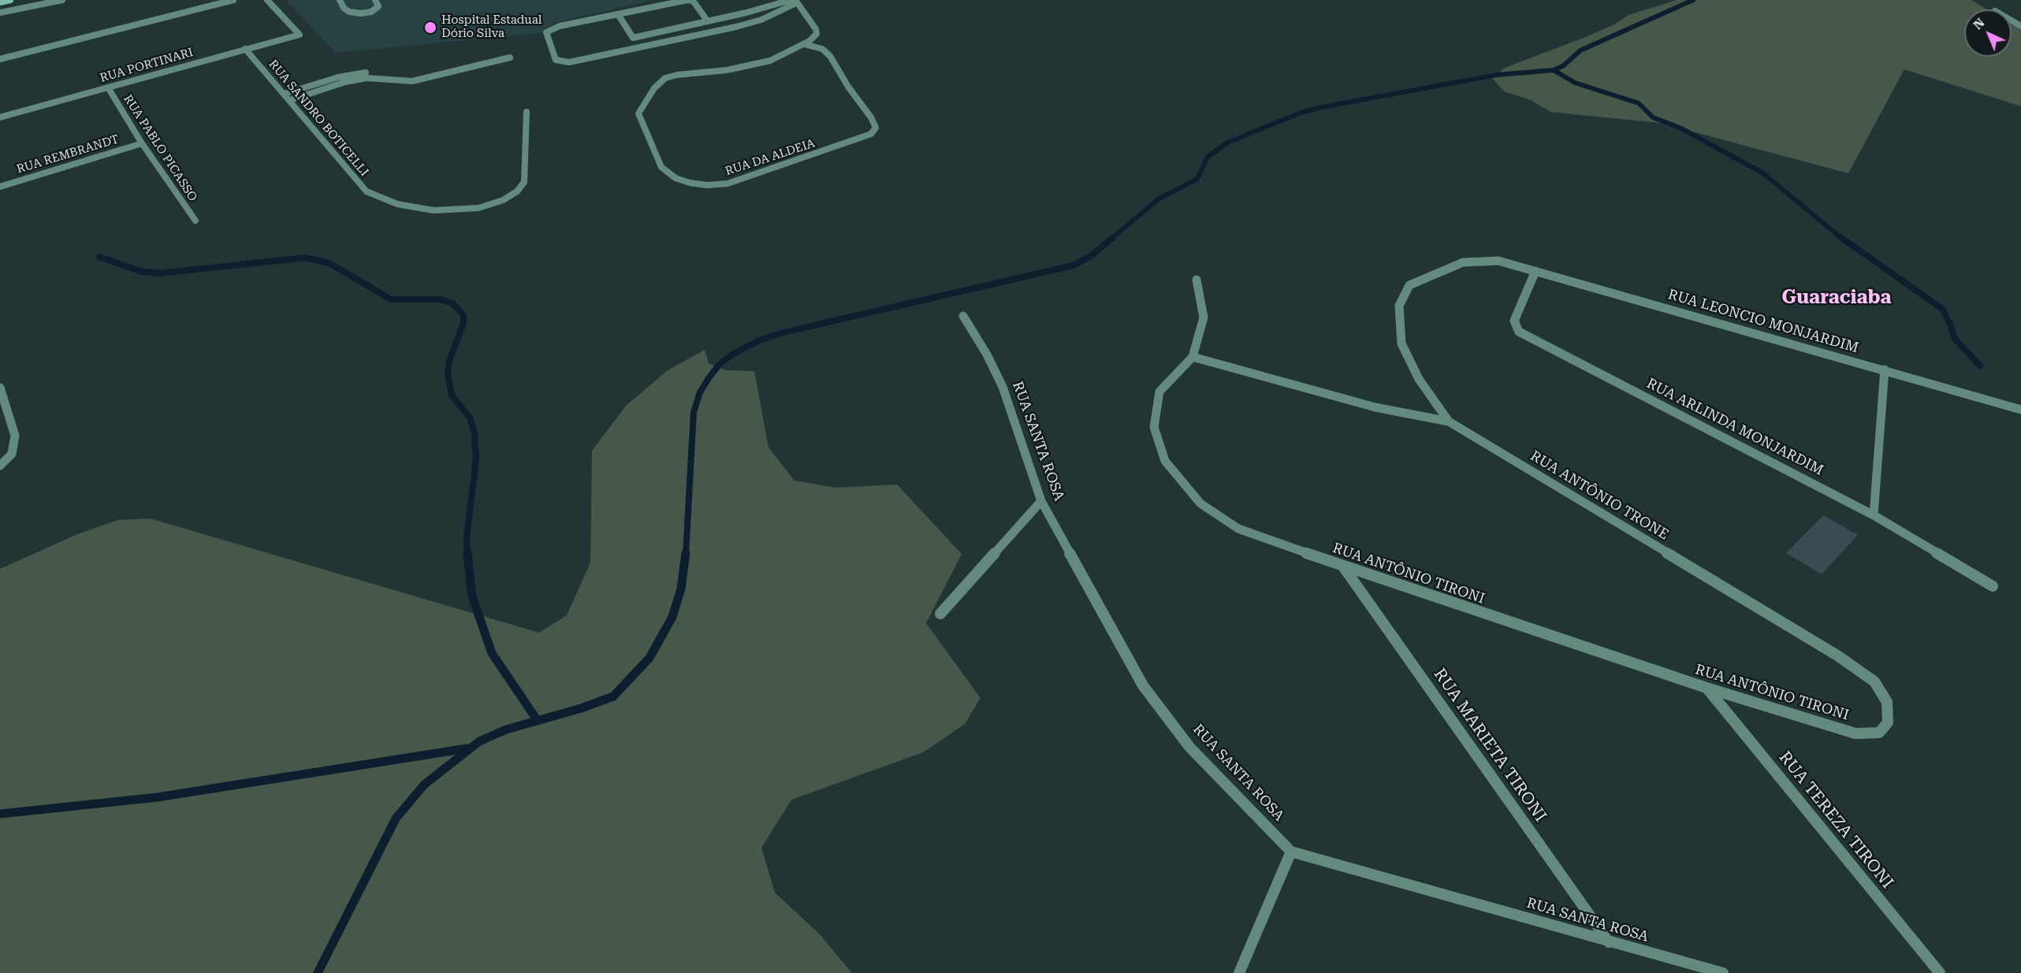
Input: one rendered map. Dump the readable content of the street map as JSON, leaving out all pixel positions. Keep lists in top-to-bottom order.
{
  "streets": {
    "street": [
      "RUA PORTINARI",
      "RUA SANDRO BOTICELLI",
      "RUA PABLO PICASSO",
      "RUA REMBRANDT",
      "RUA DA ALDEIA",
      "RUA LEONCIO MONJARDIM",
      "RUA ARLINDA MONJARDIM",
      "RUA SANTA ROSA",
      "RUA ANTÔNIO TRONE",
      "RUA ANTÔNIO TIRONI",
      "RUA MARIETA TIRONI",
      "RUA TEREZA TIRONI"
    ]
  },
  "crossings": [
    ["RUA PORTINARI", "RUA SANDRO BOTICELLI"],
    ["RUA PORTINARI", "RUA PABLO PICASSO"],
    ["RUA PABLO PICASSO", "RUA REMBRANDT"],
    ["RUA LEONCIO MONJARDIM", "RUA ARLINDA MONJARDIM"],
    ["RUA LEONCIO MONJARDIM", "RUA ANTÔNIO TRONE"],
    ["RUA SANTA ROSA", "RUA MARIETA TIRONI"],
    ["RUA ANTÔNIO TRONE", "RUA ANTÔNIO TIRONI"],
    ["RUA ANTÔNIO TIRONI", "RUA MARIETA TIRONI"],
    ["RUA ANTÔNIO TIRONI", "RUA TEREZA TIRONI"]
  ],
  "districts": ["Guaraciaba"],
  "places": ["Hospital Estadual Dório Silva"],
  "north": "top left"
}
